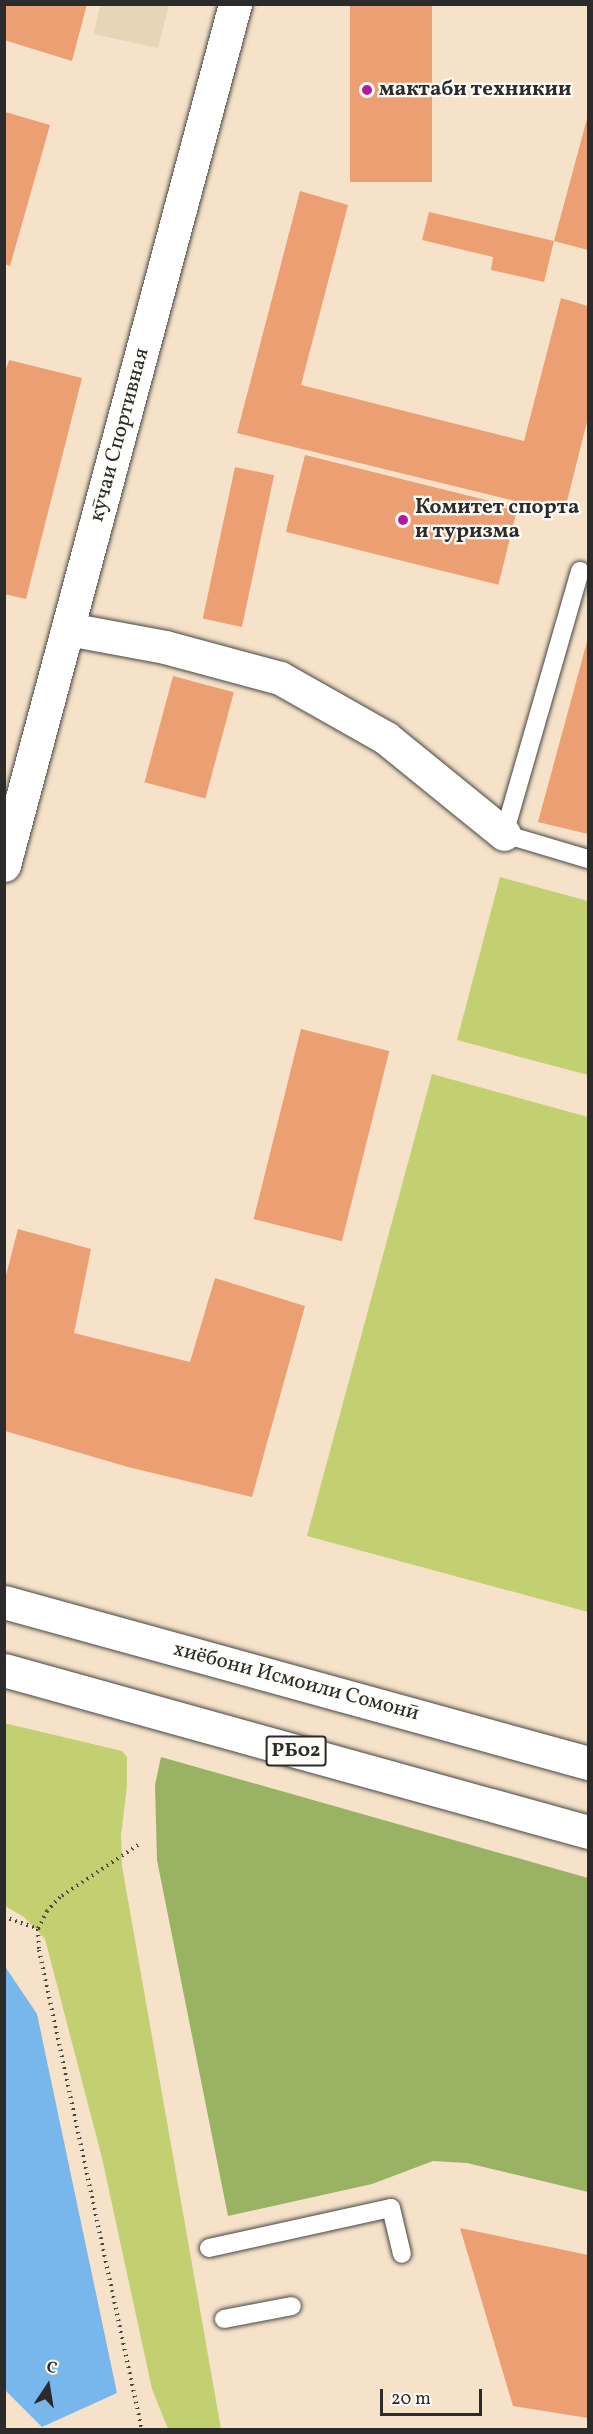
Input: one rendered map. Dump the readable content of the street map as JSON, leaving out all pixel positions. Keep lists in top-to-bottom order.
{
  "streets": {
    "main road": ["кӯчаи Спортивная", "хиёбони Исмоили Сомонӣ", "РБ02"]
  },
  "places": ["мактаби техникии", "Комитет спорта и туризма"],
  "scale_bar": "20 m",
  "north": "top"
}
